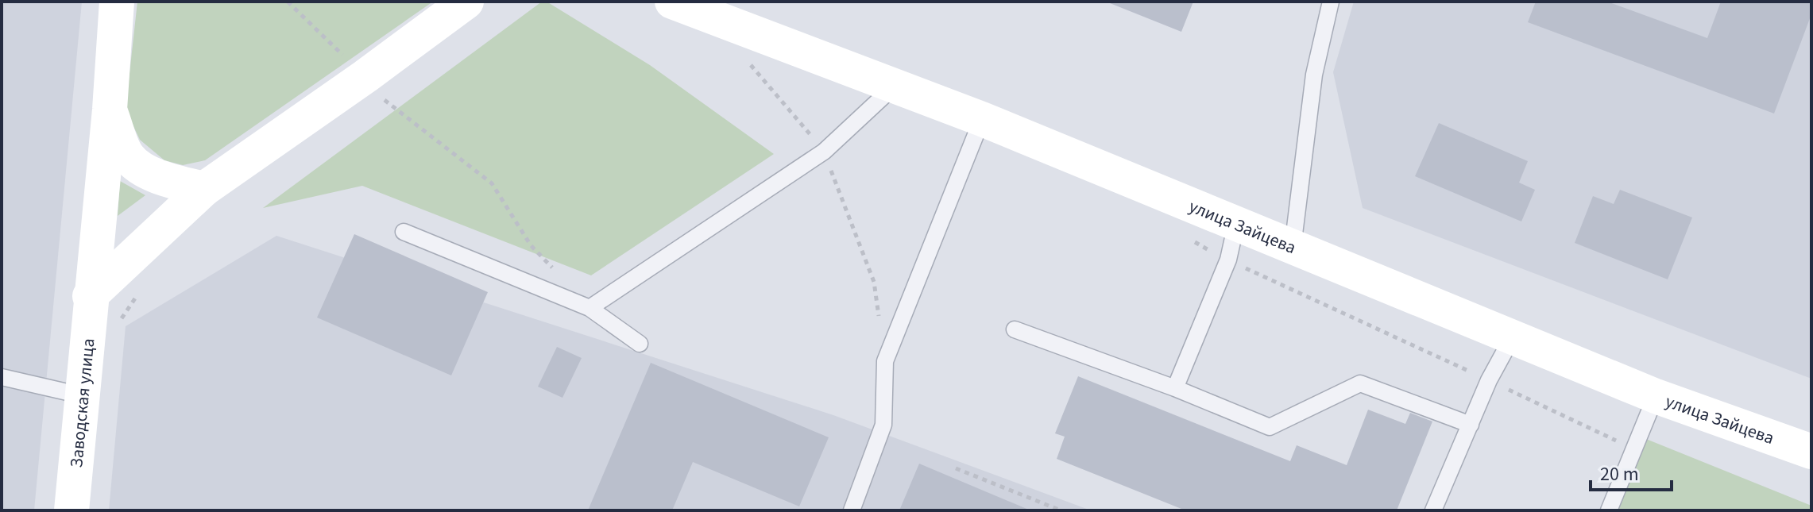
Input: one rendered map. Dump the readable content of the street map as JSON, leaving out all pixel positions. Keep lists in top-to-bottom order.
{
  "streets": {
    "main road": ["улица Зайцева", "Заводская улица"]
  },
  "scale_bar": "20 m"
}
